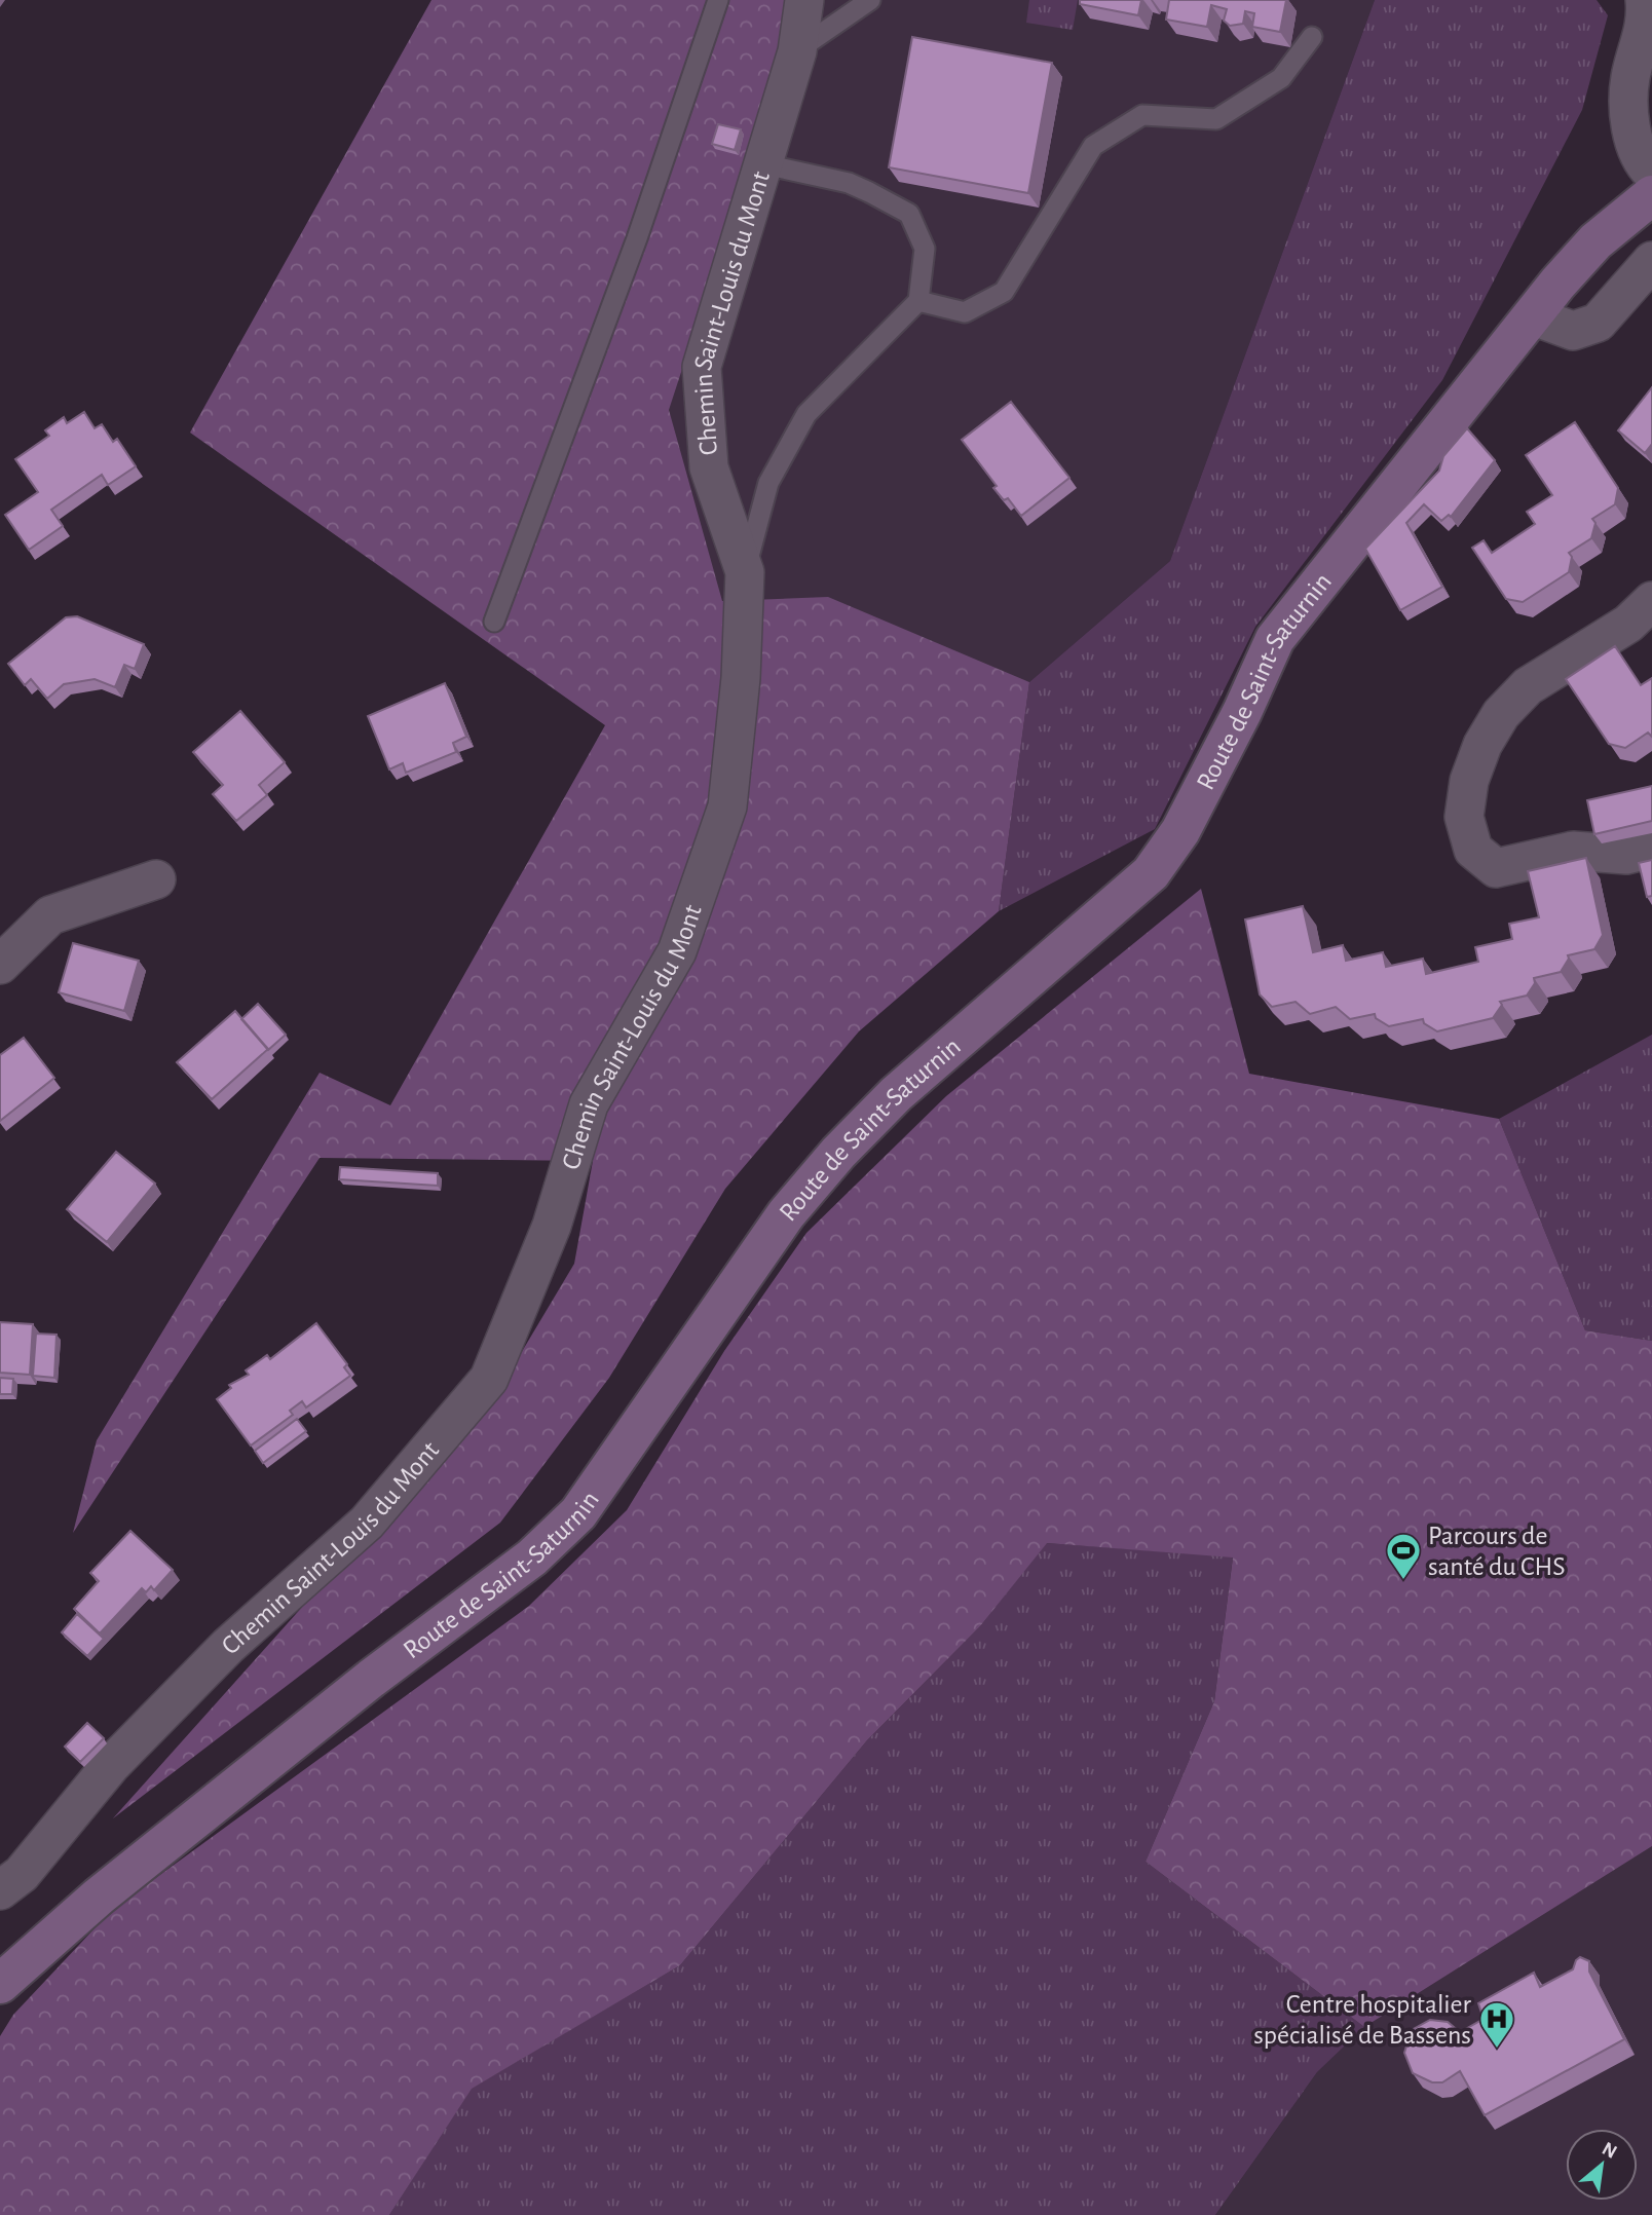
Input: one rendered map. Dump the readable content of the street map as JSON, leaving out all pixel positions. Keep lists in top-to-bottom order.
{
  "streets": {
    "street": ["Chemin Saint-Louis du Mont", "Route de Saint-Saturnin"]
  },
  "places": {
    "sports": ["Parcours de santé du CHS"],
    "hospital": ["Centre hospitalier spécialisé de Bassens"]
  },
  "north": "top right"
}
